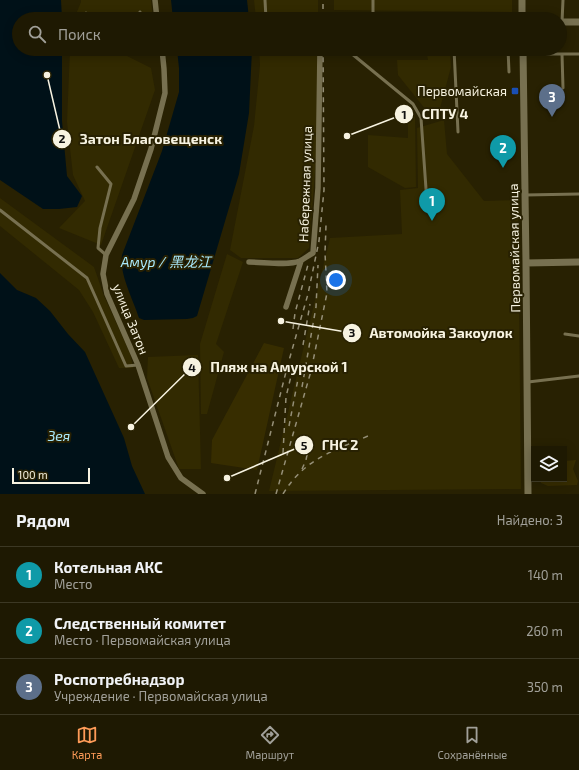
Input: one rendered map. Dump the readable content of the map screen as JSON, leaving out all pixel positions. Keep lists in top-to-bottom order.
{
  "streets": {
    "street": ["Набережная улица", "Первомайская улица", "улица Затон"]
  },
  "water": ["Амур / 黑龙江", "Зея"],
  "places": {
    "other": [
      "Затон Благовещенск",
      "СПТУ 4",
      "Автомойка Закоулок",
      "Пляж на Амурской 1",
      "ГНС 2"
    ],
    "transit": ["Первомайская"]
  },
  "scale_bar": "100 m",
  "page": {
    "search": "Поиск",
    "pins": ["3", "2", "1"],
    "scale": "100 m",
    "heading": ["Рядом", "Найдено: 3"],
    "list": [
      {
        "mark": "1",
        "name": "Котельная АКС",
        "note": "Место",
        "value": "140 m"
      },
      {
        "mark": "2",
        "name": "Следственный комитет",
        "note": "Место · Первомайская улица",
        "value": "260 m"
      },
      {
        "mark": "3",
        "name": "Роспотребнадзор",
        "note": "Учреждение · Первомайская улица",
        "value": "350 m"
      }
    ],
    "nav": ["Карта", "Маршрут", "Сохранённые"]
  }
}
